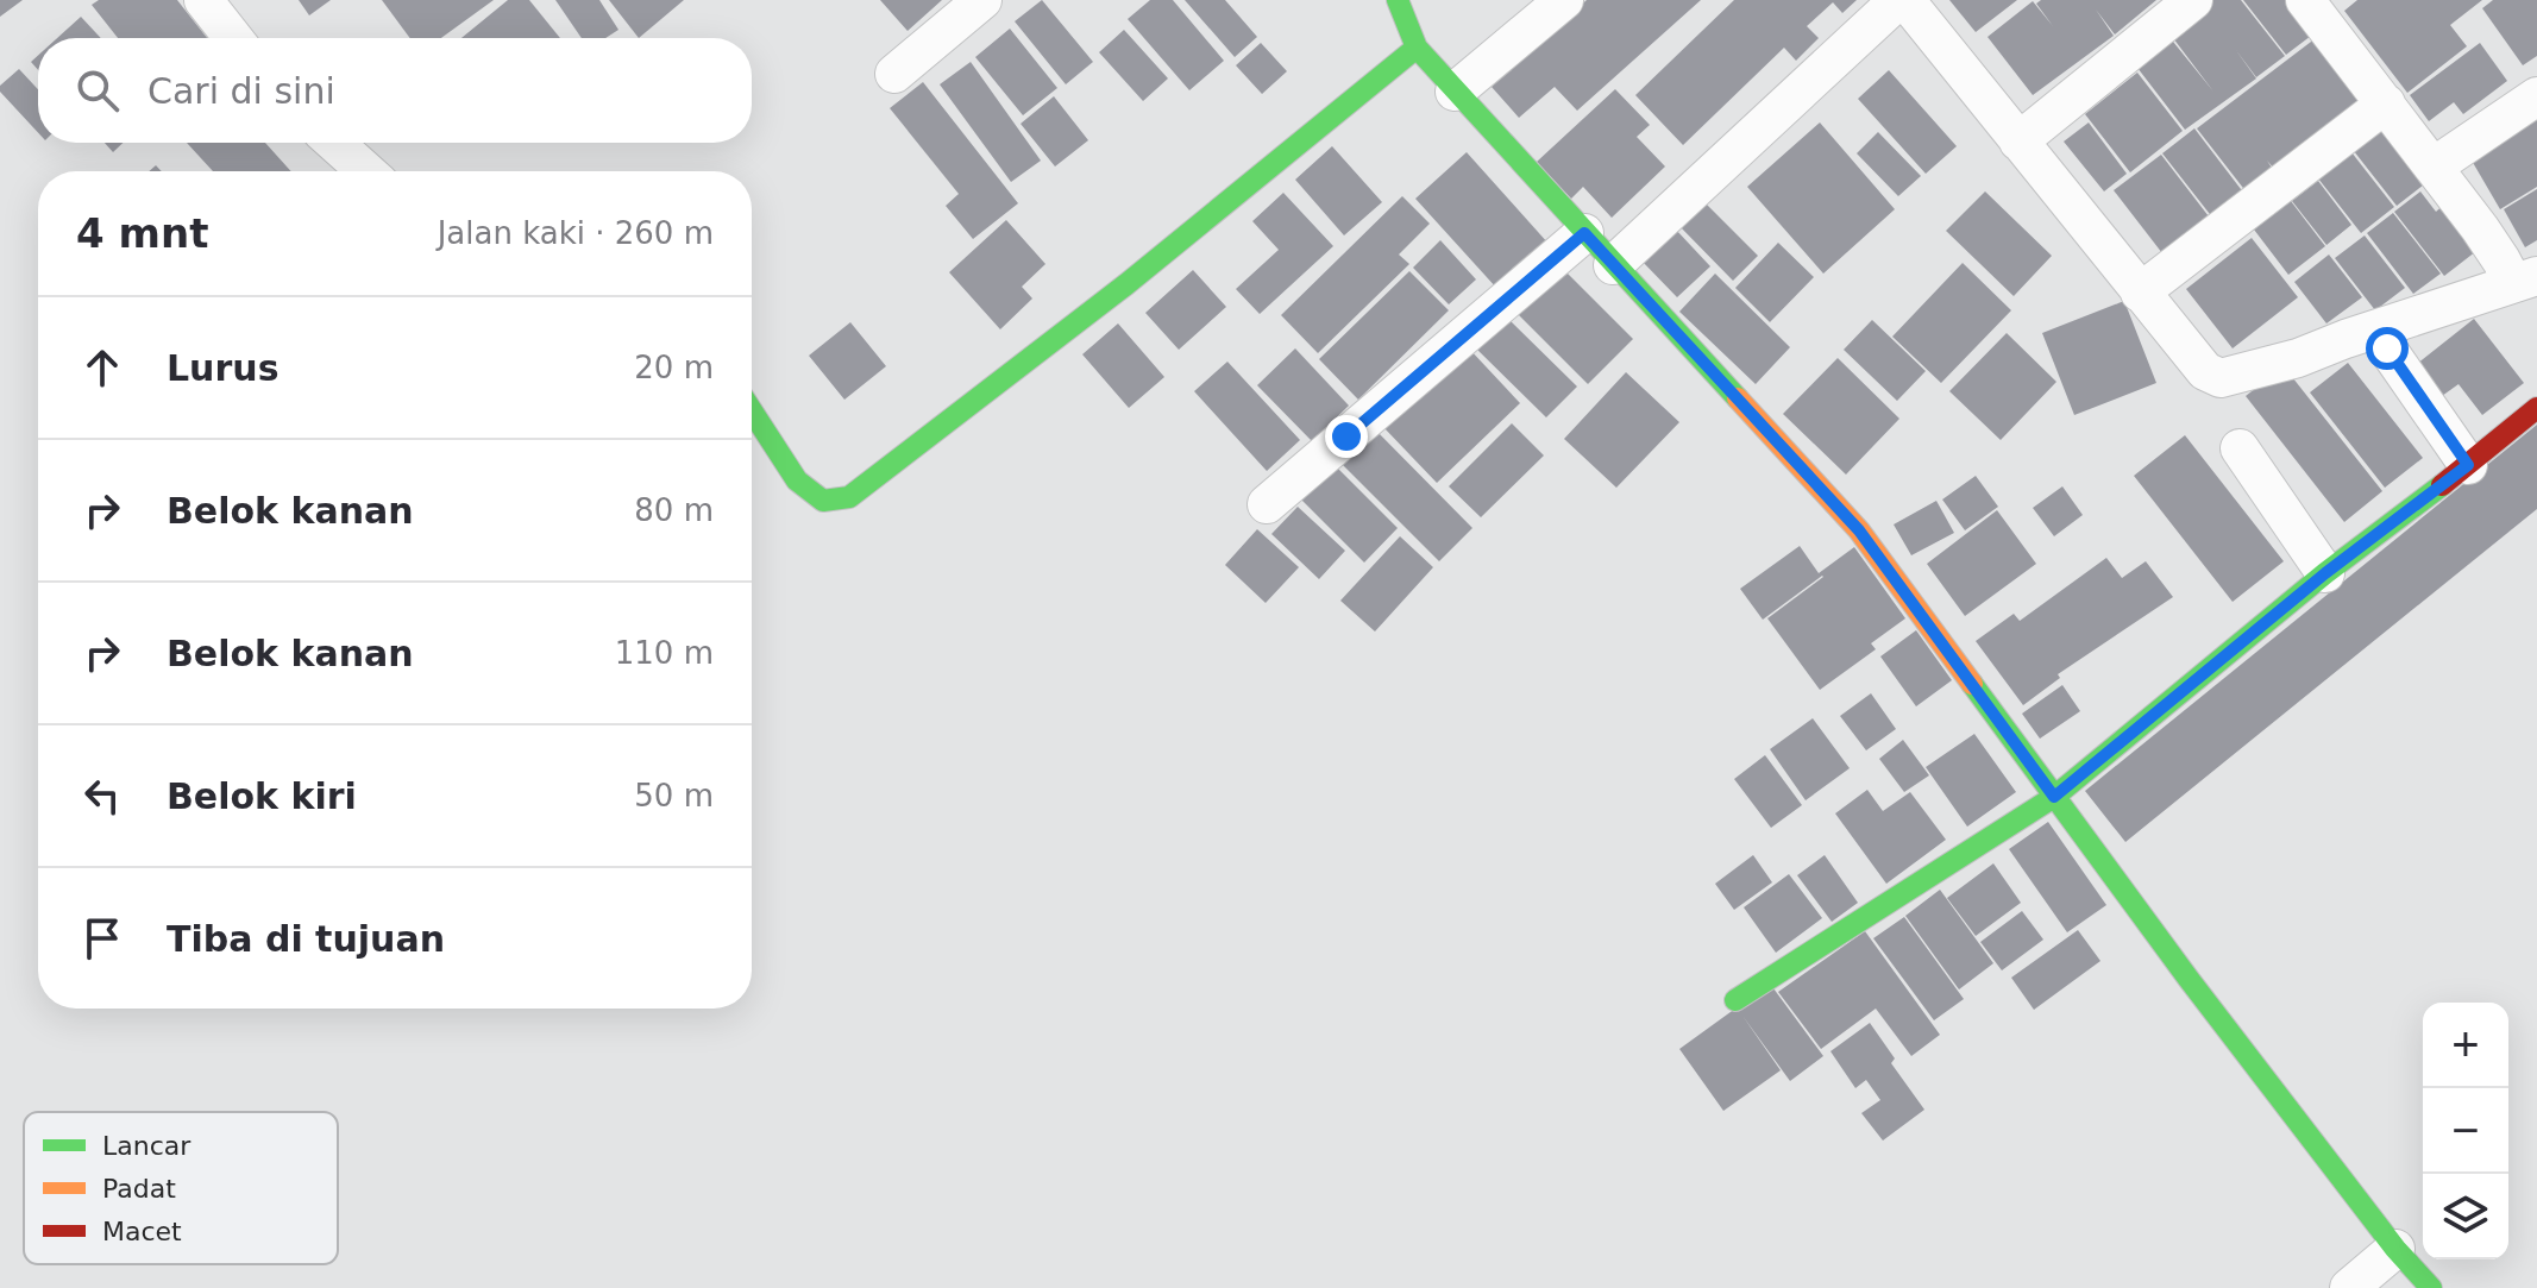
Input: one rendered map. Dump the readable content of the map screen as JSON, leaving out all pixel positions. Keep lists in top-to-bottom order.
{
  "legend": ["Lancar", "Padat", "Macet"],
  "page": {
    "search": "Cari di sini",
    "heading": ["4 mnt", "Jalan kaki · 260 m"],
    "list": [
      ["Lurus", "20 m"],
      ["Belok kanan", "80 m"],
      ["Belok kanan", "110 m"],
      ["Belok kiri", "50 m"],
      "Tiba di tujuan"
    ],
    "map_buttons": ["+", "−"]
  }
}
